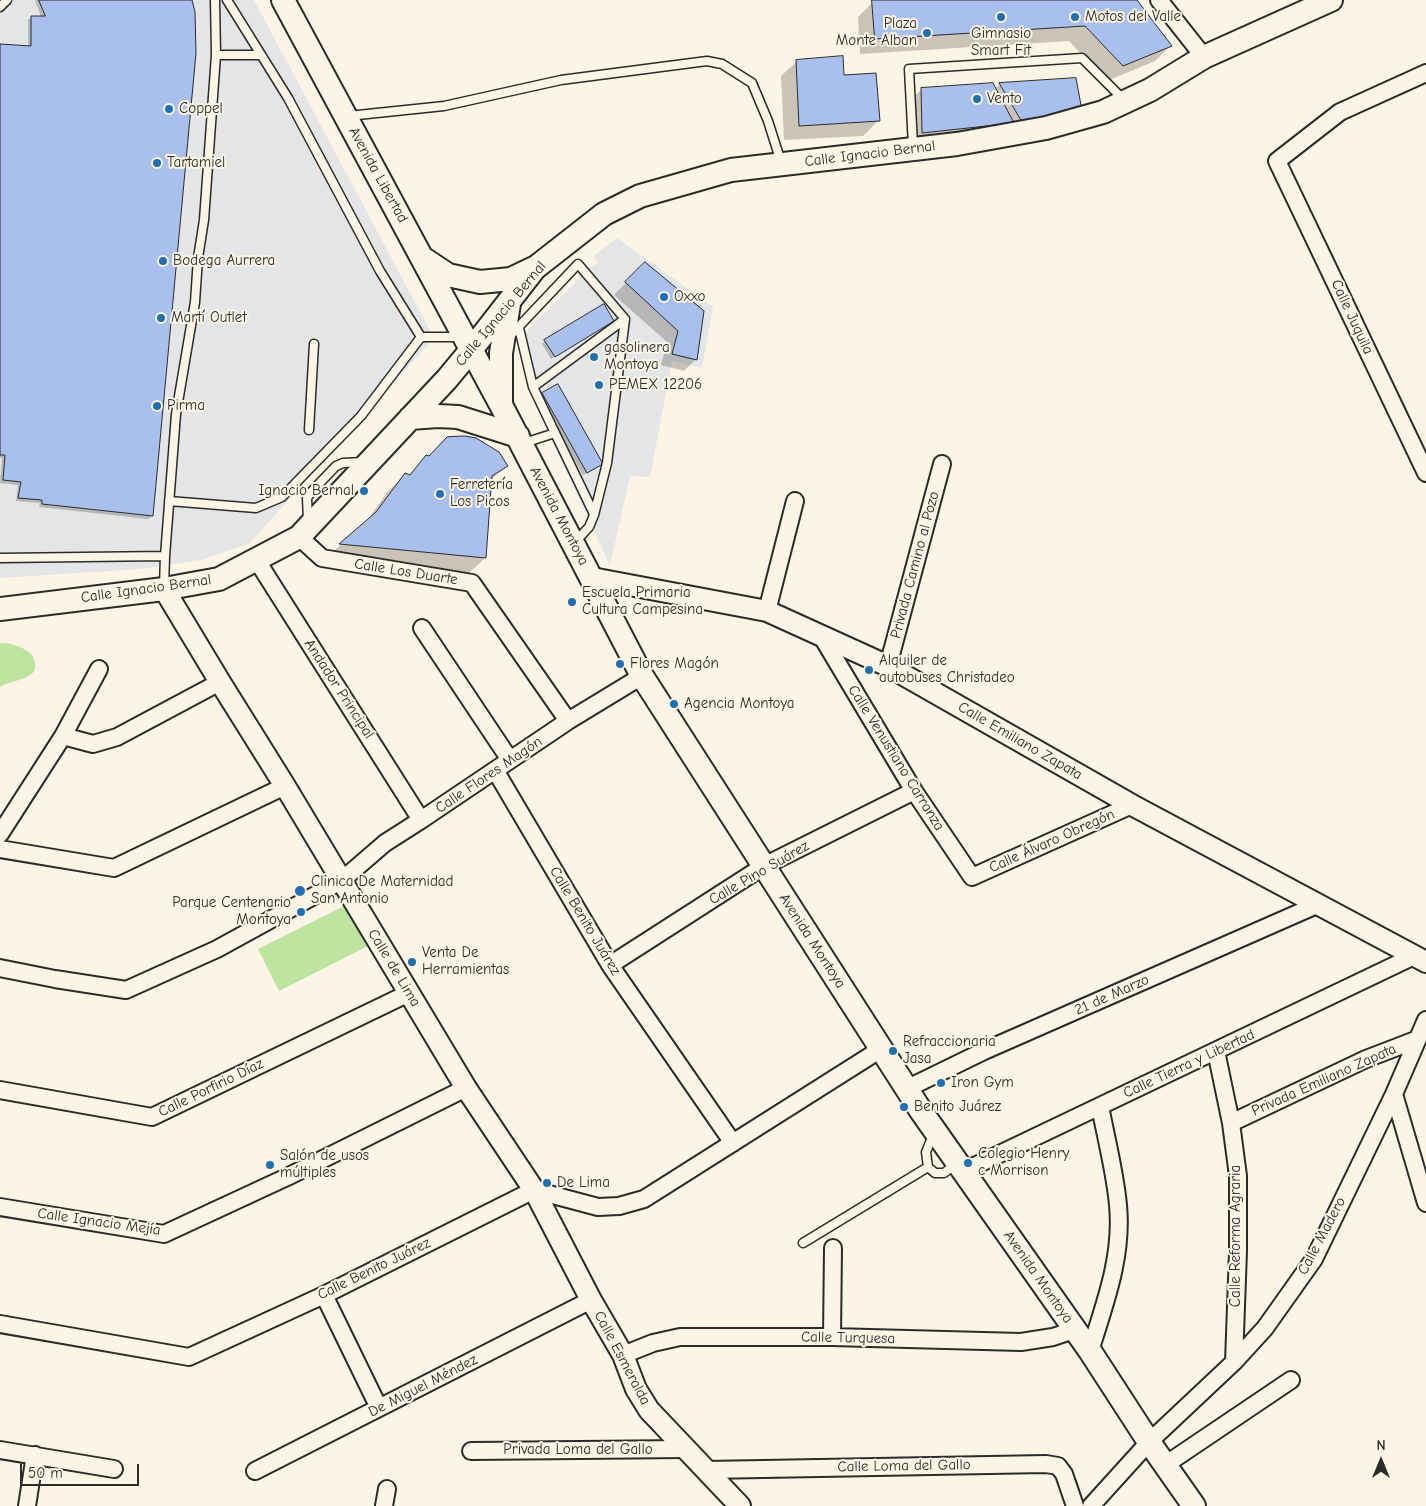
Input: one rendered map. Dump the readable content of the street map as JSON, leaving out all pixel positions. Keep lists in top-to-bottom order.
{
  "streets": {
    "main road": ["Calle Ignacio Bernal", "Avenida Libertad", "Avenida Montoya"],
    "street": [
      "Calle Juquila",
      "Privada Camino al Pozo",
      "Calle Los Duarte",
      "Andador Principal",
      "Calle Emiliano Zapata",
      "Calle Venustiano Carranza",
      "Calle Flores Magón",
      "Calle Álvaro Obregón",
      "Calle Pino Suárez",
      "Calle Benito Juárez",
      "Calle de Lima",
      "21 de Marzo",
      "Calle Tierra y Libertad",
      "Privada Emiliano Zapata",
      "Calle Porfirio Díaz",
      "Calle Ignacio Mejía",
      "Calle Reforma Agraria",
      "Calle Madero",
      "Calle Turquesa",
      "Calle Esmeralda",
      "De Miguel Méndez",
      "Privada Loma del Gallo",
      "Calle Loma del Gallo"
    ]
  },
  "crossings": [
    ["Calle Ignacio Bernal", "Avenida Libertad"],
    ["Calle Ignacio Bernal", "Avenida Montoya"],
    ["Calle Ignacio Bernal", "Calle Los Duarte"],
    ["Calle Ignacio Bernal", "Andador Principal"],
    ["Calle Ignacio Bernal", "Calle de Lima"],
    ["Avenida Libertad", "Avenida Montoya"],
    ["Avenida Montoya", "Calle Emiliano Zapata"],
    ["Avenida Montoya", "Calle Flores Magón"],
    ["Avenida Montoya", "Calle Pino Suárez"],
    ["Avenida Montoya", "21 de Marzo"],
    ["Avenida Montoya", "Calle Tierra y Libertad"],
    ["Avenida Montoya", "Calle Madero"],
    ["Avenida Montoya", "Calle Turquesa"],
    ["Privada Camino al Pozo", "Calle Emiliano Zapata"],
    ["Calle Los Duarte", "Calle Flores Magón"],
    ["Andador Principal", "Calle Flores Magón"],
    ["Calle Emiliano Zapata", "Calle Venustiano Carranza"],
    ["Calle Emiliano Zapata", "Calle Álvaro Obregón"],
    ["Calle Emiliano Zapata", "21 de Marzo"],
    ["Calle Emiliano Zapata", "Calle Tierra y Libertad"],
    ["Calle Venustiano Carranza", "Calle Álvaro Obregón"],
    ["Calle Venustiano Carranza", "Calle Pino Suárez"],
    ["Calle Flores Magón", "Calle Benito Juárez"],
    ["Calle Flores Magón", "Calle de Lima"],
    ["Calle Pino Suárez", "Calle Benito Juárez"],
    ["Calle Benito Juárez", "Calle de Lima"],
    ["Calle Benito Juárez", "Calle Esmeralda"],
    ["Calle de Lima", "Calle Porfirio Díaz"],
    ["Calle de Lima", "Calle Ignacio Mejía"],
    ["Calle de Lima", "Calle Esmeralda"],
    ["Calle Tierra y Libertad", "Calle Reforma Agraria"],
    ["Privada Emiliano Zapata", "Calle Reforma Agraria"],
    ["Privada Emiliano Zapata", "Calle Madero"],
    ["Calle Reforma Agraria", "Calle Madero"],
    ["Calle Turquesa", "Calle Esmeralda"],
    ["Calle Esmeralda", "De Miguel Méndez"],
    ["Calle Esmeralda", "Privada Loma del Gallo"],
    ["Calle Esmeralda", "Calle Loma del Gallo"]
  ],
  "places": [
    "Gimnasio Smart Fit",
    "Motos del Valle",
    "Plaza Monte Alban",
    "Vento",
    "Coppel",
    "Tartamiel",
    "Bodega Aurrera",
    "Oxxo",
    "Martí Outlet",
    "gasolinera Montoya",
    "PEMEX 12206",
    "Pirma",
    "Ignacio Bernal",
    "Ferretería Los Picos",
    "Escuela Primaria Cultura Campesina",
    "Flores Magón",
    "Alquiler de autobuses Christadeo",
    "Agencia Montoya",
    "Clinica De Maternidad San Antonio",
    "Parque Centenario Montoya",
    "Venta De Herramientas",
    "Refraccionaria Jasa",
    "Iron Gym",
    "Benito Juárez",
    "Colegio Henry c Morrison",
    "Salón de usos múltiples",
    "De Lima"
  ],
  "scale_bar": "50 m",
  "north": "top"
}
